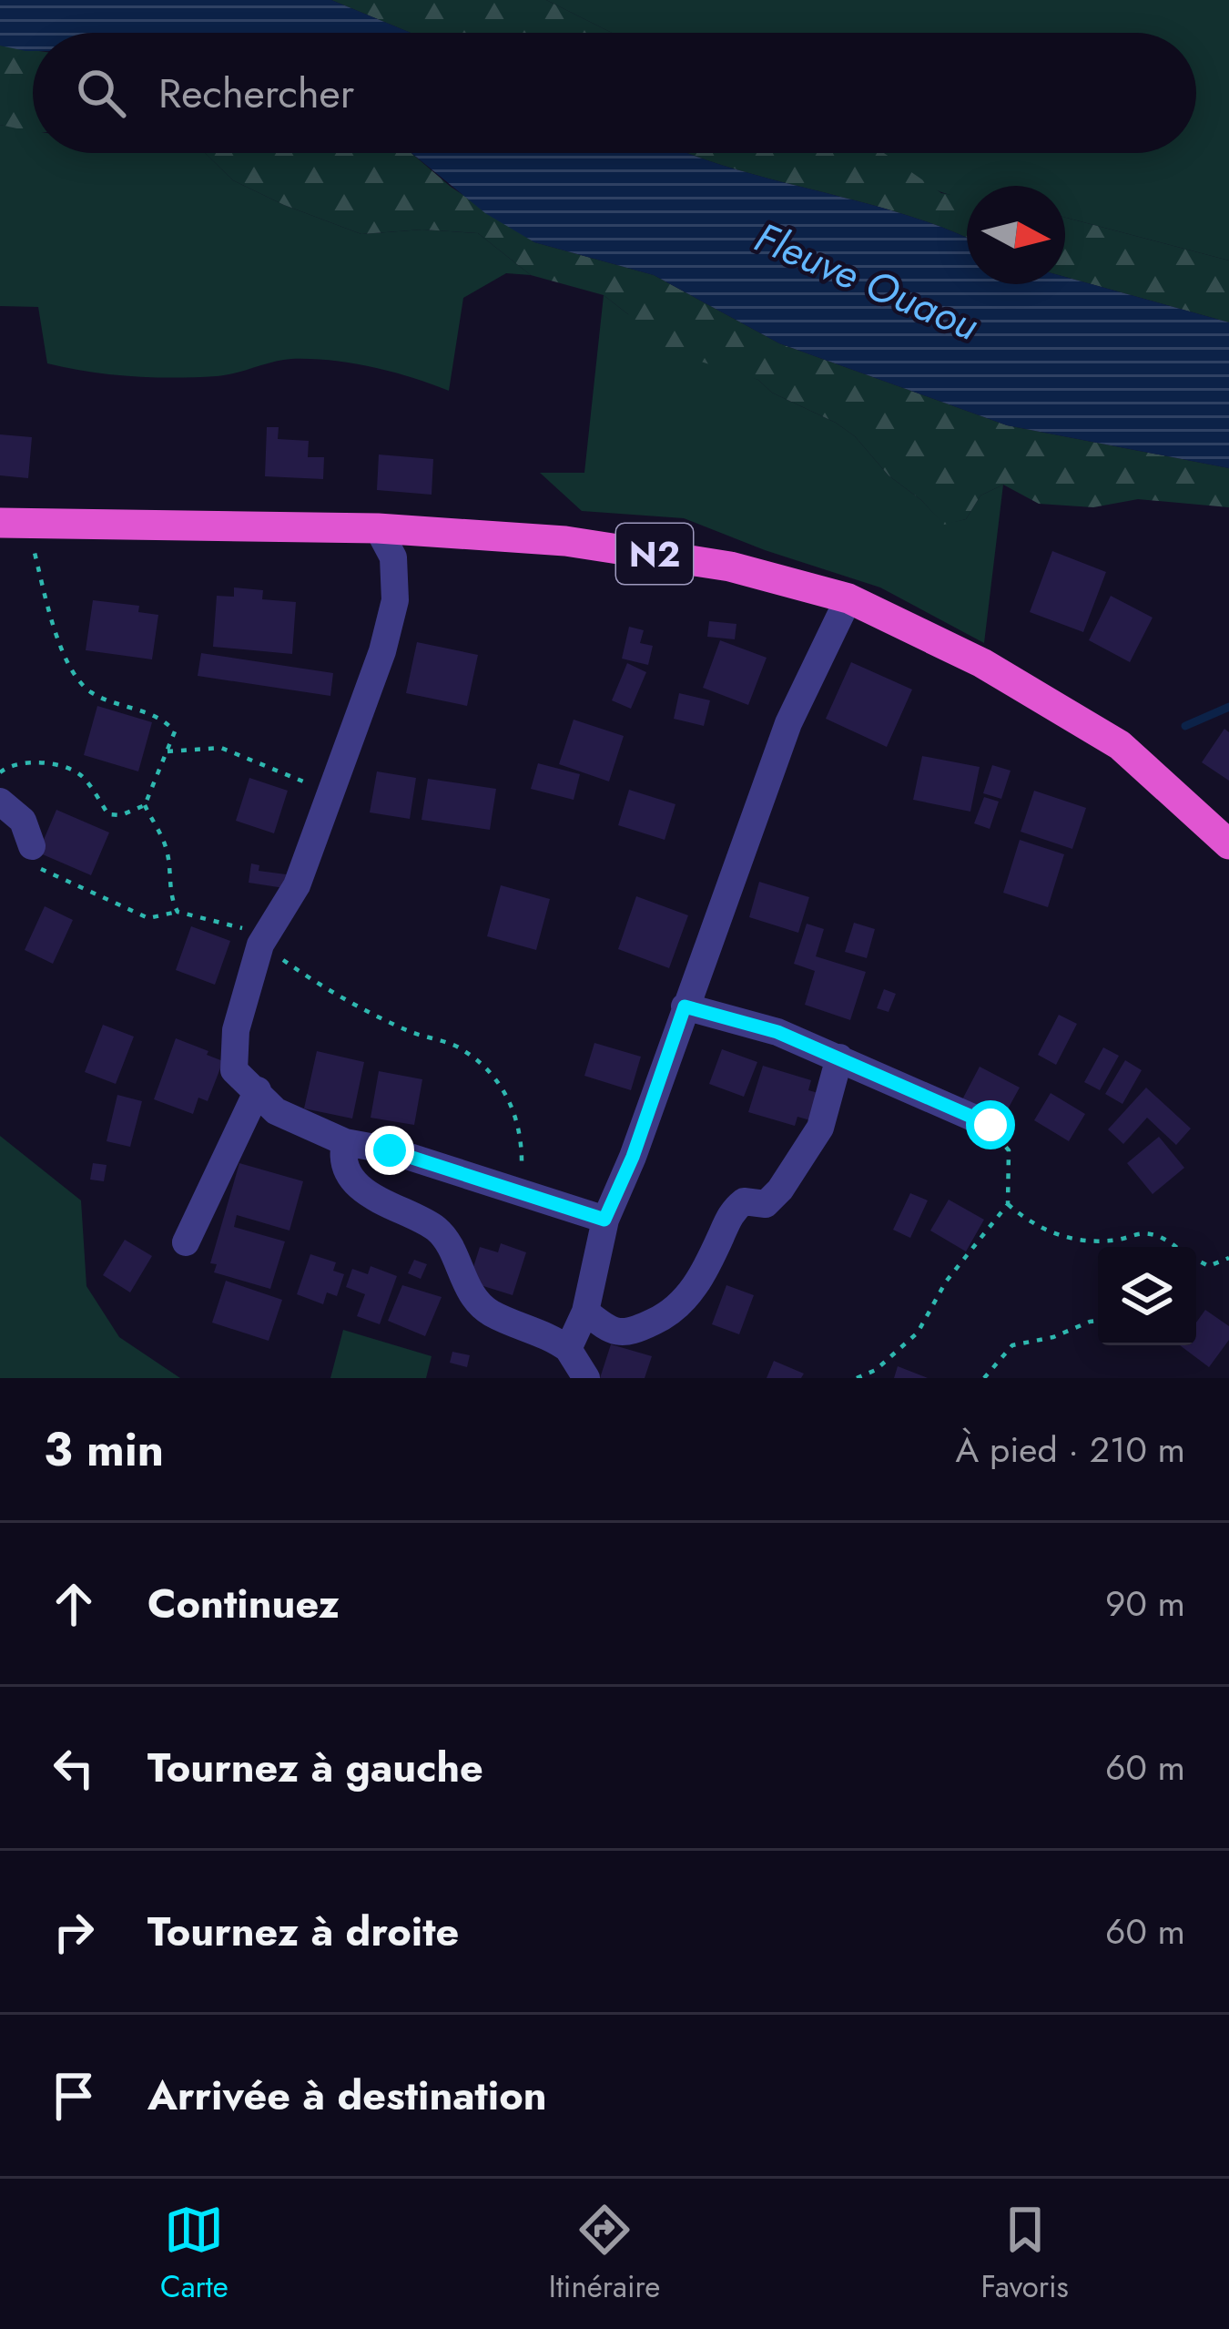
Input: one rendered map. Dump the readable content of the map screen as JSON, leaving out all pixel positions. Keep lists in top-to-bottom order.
{
  "streets": {
    "highway": ["N2"]
  },
  "water": ["Fleuve Ouaou"],
  "north": "right",
  "page": {
    "search": "Rechercher",
    "heading": ["3 min", "À pied · 210 m"],
    "list": [
      ["Continuez", "90 m"],
      ["Tournez à gauche", "60 m"],
      ["Tournez à droite", "60 m"],
      "Arrivée à destination"
    ],
    "nav": ["Carte", "Itinéraire", "Favoris"]
  }
}
